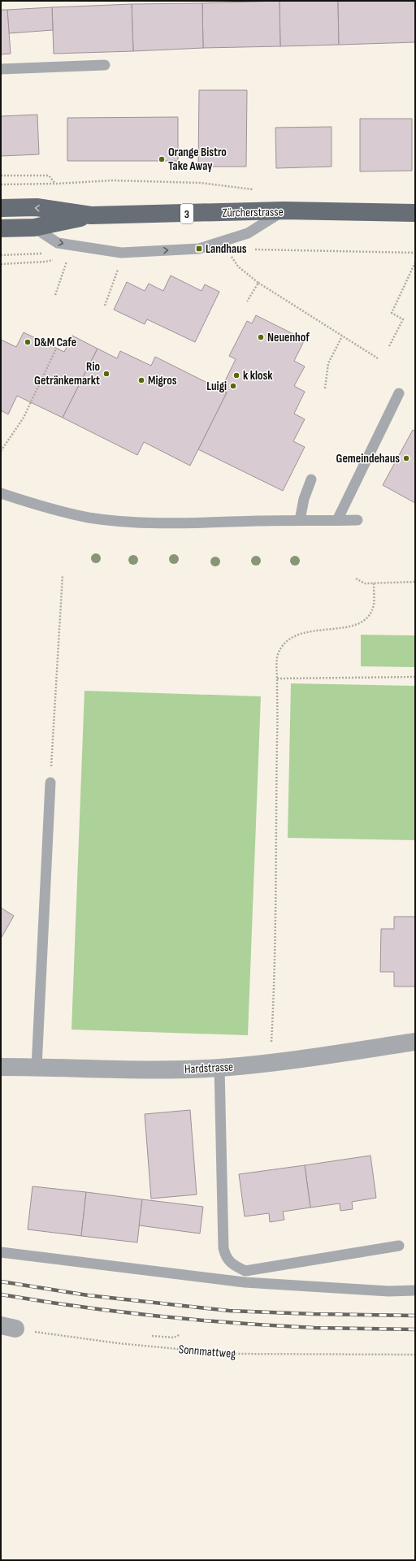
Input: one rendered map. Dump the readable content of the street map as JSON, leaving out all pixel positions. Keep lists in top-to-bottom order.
{
  "streets": {
    "main road": ["Zürcherstrasse", "3"],
    "street": ["Hardstrasse"],
    "path": ["Sonnmattweg"]
  },
  "places": {
    "other": [
      "Orange Bistro Take Away",
      "Neuenhof",
      "D&M Cafe",
      "Rio Getränkemarkt",
      "k klosk",
      "Migros",
      "Luigi",
      "Gemeindehaus"
    ],
    "transit": ["Landhaus"]
  }
}
